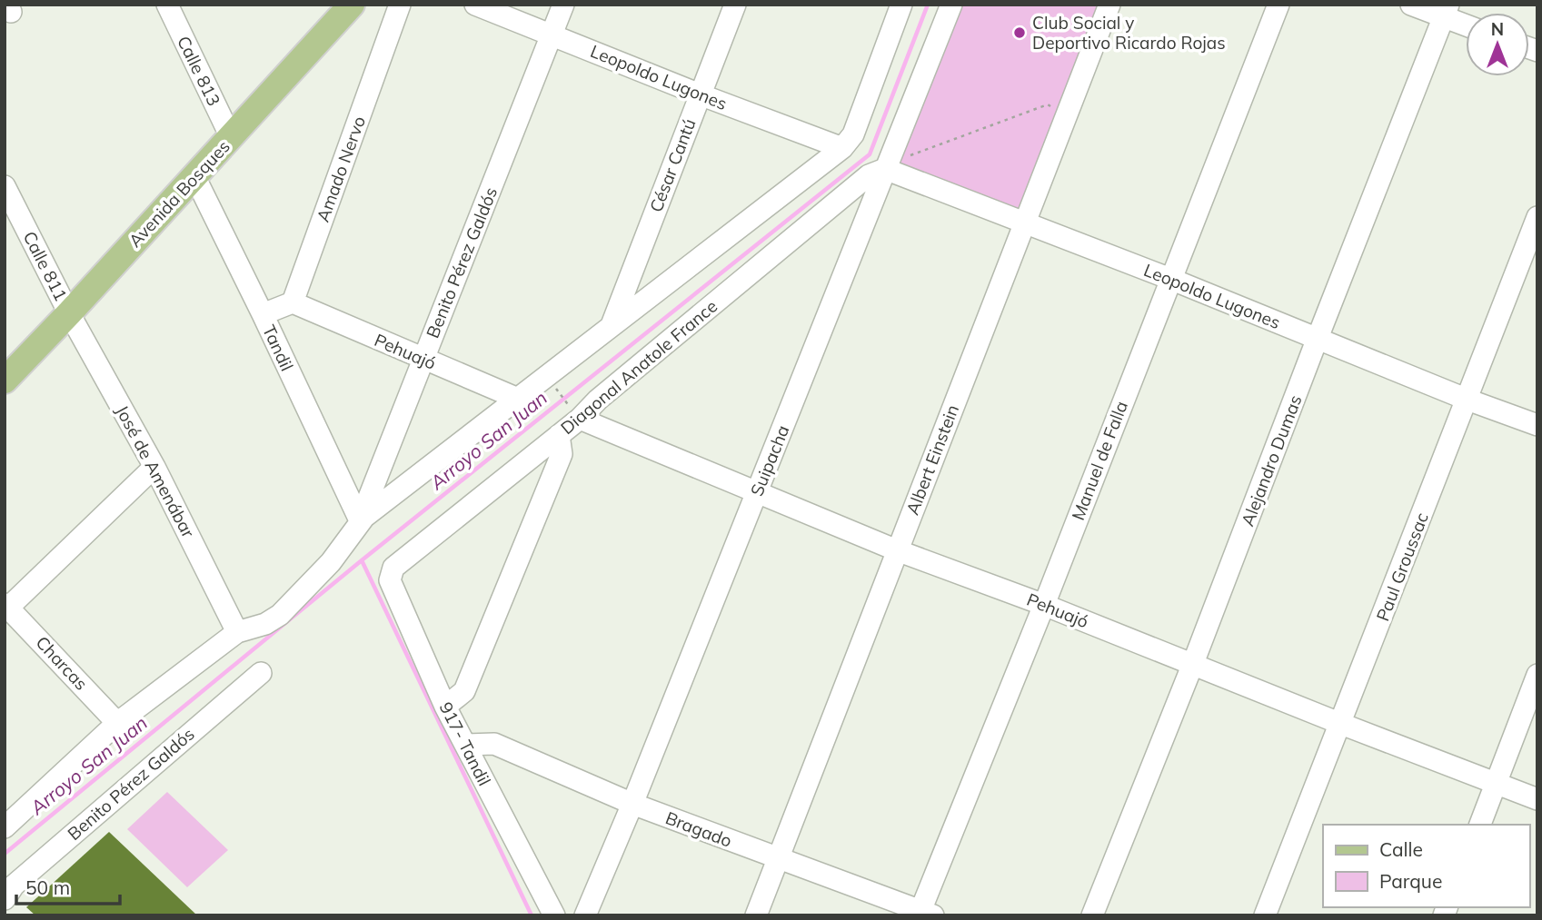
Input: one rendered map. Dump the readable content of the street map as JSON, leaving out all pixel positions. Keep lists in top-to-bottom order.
{
  "streets": {
    "main road": ["Avenida Bosques"],
    "street": [
      "Calle 813",
      "Leopoldo Lugones",
      "César Cantú",
      "Amado Nervo",
      "Benito Pérez Galdós",
      "Calle 811",
      "Tandil",
      "Pehuajó",
      "Diagonal Anatole France",
      "Albert Einstein",
      "Suipacha",
      "Manuel de Falla",
      "Alejandro Dumas",
      "José de Amenábar",
      "Paul Groussac",
      "Charcas",
      "917- Tandil",
      "Bragado"
    ]
  },
  "crossings": [
    ["Calle 813", "Avenida Bosques"],
    ["Leopoldo Lugones", "César Cantú"],
    ["Leopoldo Lugones", "Benito Pérez Galdós"],
    ["Leopoldo Lugones", "Diagonal Anatole France"],
    ["Leopoldo Lugones", "Albert Einstein"],
    ["Leopoldo Lugones", "Suipacha"],
    ["Leopoldo Lugones", "Manuel de Falla"],
    ["Leopoldo Lugones", "Alejandro Dumas"],
    ["Leopoldo Lugones", "Paul Groussac"],
    ["Amado Nervo", "Pehuajó"],
    ["Avenida Bosques", "Calle 811"],
    ["Avenida Bosques", "Tandil"],
    ["Avenida Bosques", "José de Amenábar"],
    ["Benito Pérez Galdós", "Tandil"],
    ["Benito Pérez Galdós", "Pehuajó"],
    ["Benito Pérez Galdós", "José de Amenábar"],
    ["Benito Pérez Galdós", "Charcas"],
    ["Calle 811", "José de Amenábar"],
    ["Pehuajó", "Diagonal Anatole France"],
    ["Pehuajó", "Albert Einstein"],
    ["Pehuajó", "Suipacha"],
    ["Pehuajó", "Manuel de Falla"],
    ["Pehuajó", "Alejandro Dumas"],
    ["Pehuajó", "Paul Groussac"],
    ["Diagonal Anatole France", "Suipacha"],
    ["Diagonal Anatole France", "917- Tandil"],
    ["Albert Einstein", "Bragado"],
    ["Suipacha", "Bragado"],
    ["Manuel de Falla", "Bragado"],
    ["917- Tandil", "Bragado"]
  ],
  "water": ["Arroyo San Juan"],
  "places": ["Club Social y Deportivo Ricardo Rojas"],
  "legend": ["Calle", "Parque"],
  "scale_bar": "50 m",
  "north": "top"
}
